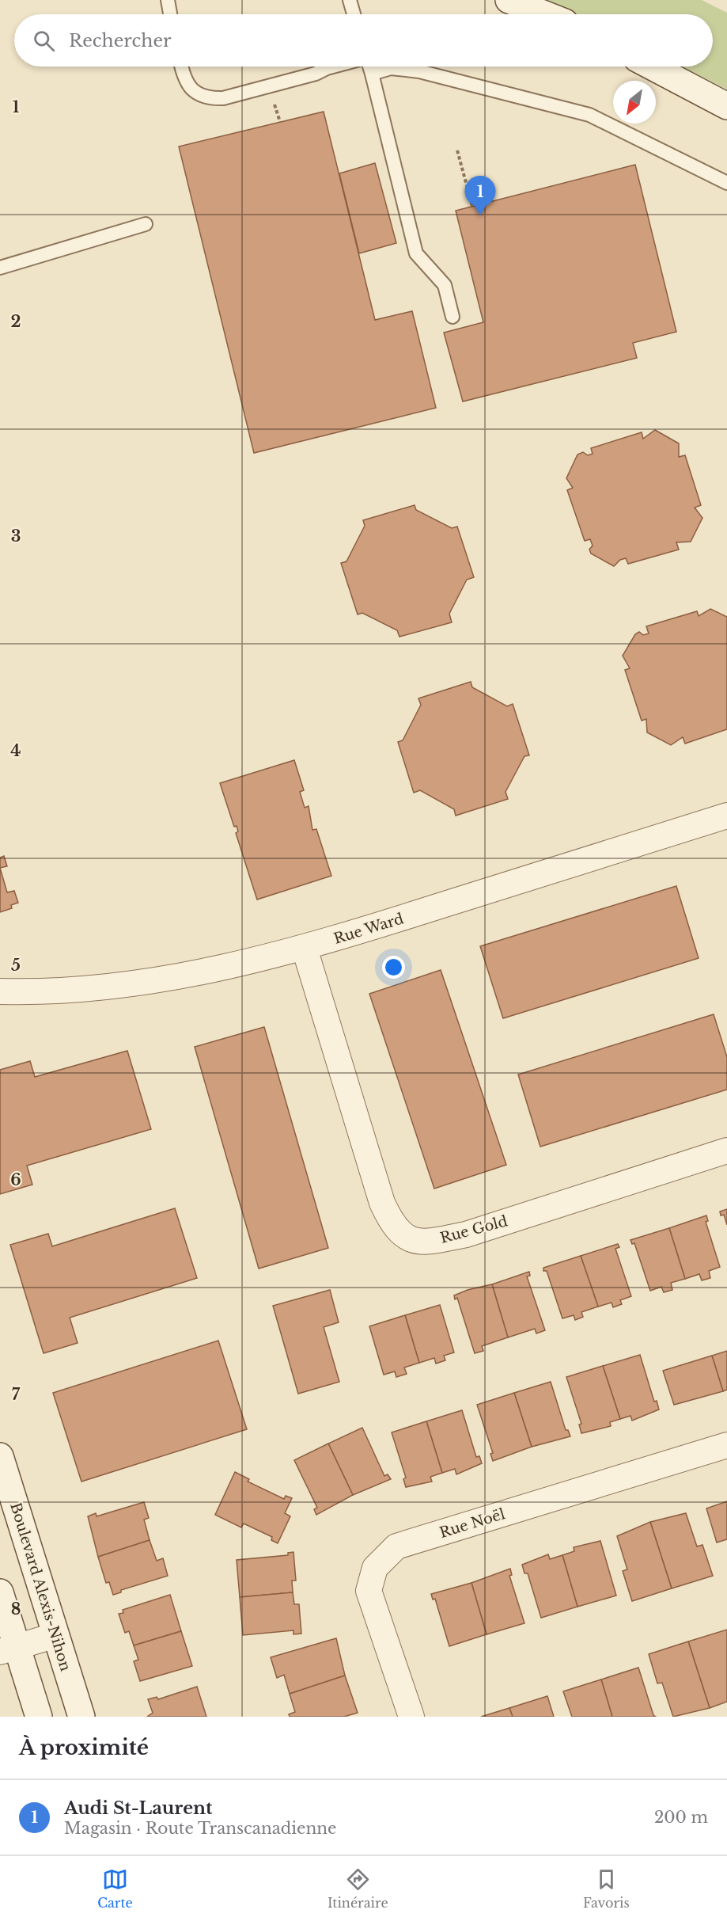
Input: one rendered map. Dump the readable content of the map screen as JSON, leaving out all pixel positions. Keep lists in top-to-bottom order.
{
  "streets": {
    "street": [
      "Rue Ward",
      "Rue Gold",
      "Rue Noël",
      "Boulevard Alexis-Nihon"
    ]
  },
  "crossings": [
    ["Rue Ward", "Rue Gold"]
  ],
  "north": "bottom left",
  "page": {
    "search": "Rechercher",
    "pins": "1",
    "heading": "À proximité",
    "list": [
      {
        "mark": "1",
        "name": "Audi St-Laurent",
        "note": "Magasin · Route Transcanadienne",
        "value": "200 m"
      }
    ],
    "nav": ["Carte", "Itinéraire", "Favoris"]
  },
  "grid": {
    "rows": [
      "1",
      "2",
      "3",
      "4",
      "5",
      "6",
      "7",
      "8"
    ]
  }
}
